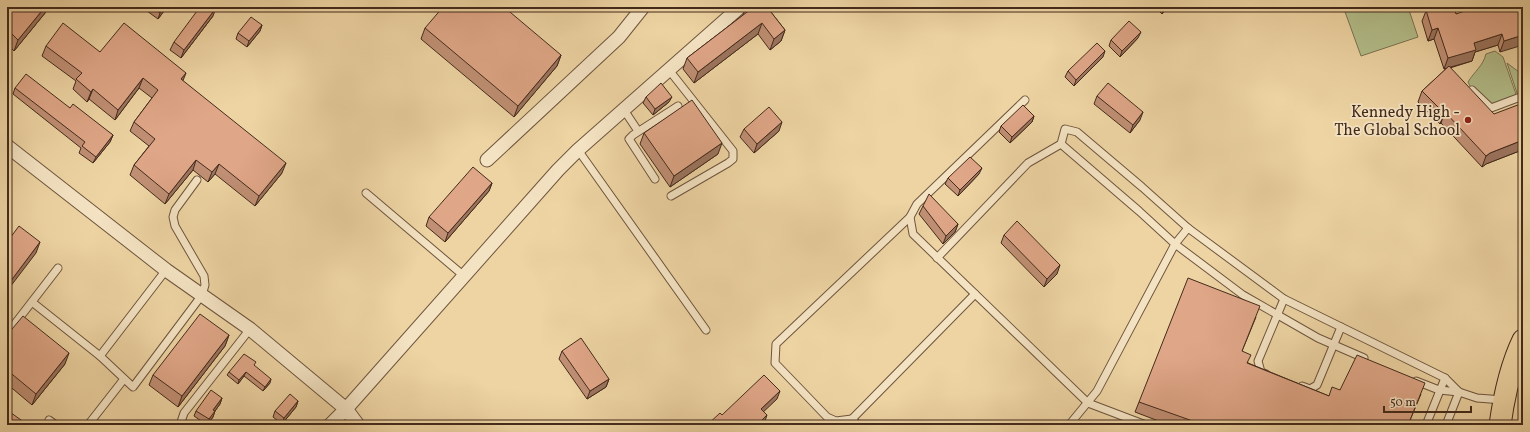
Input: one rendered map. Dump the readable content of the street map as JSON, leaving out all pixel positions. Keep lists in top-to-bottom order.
{
  "places": ["Kennedy High - The Global School"],
  "scale_bar": "50 m"
}
